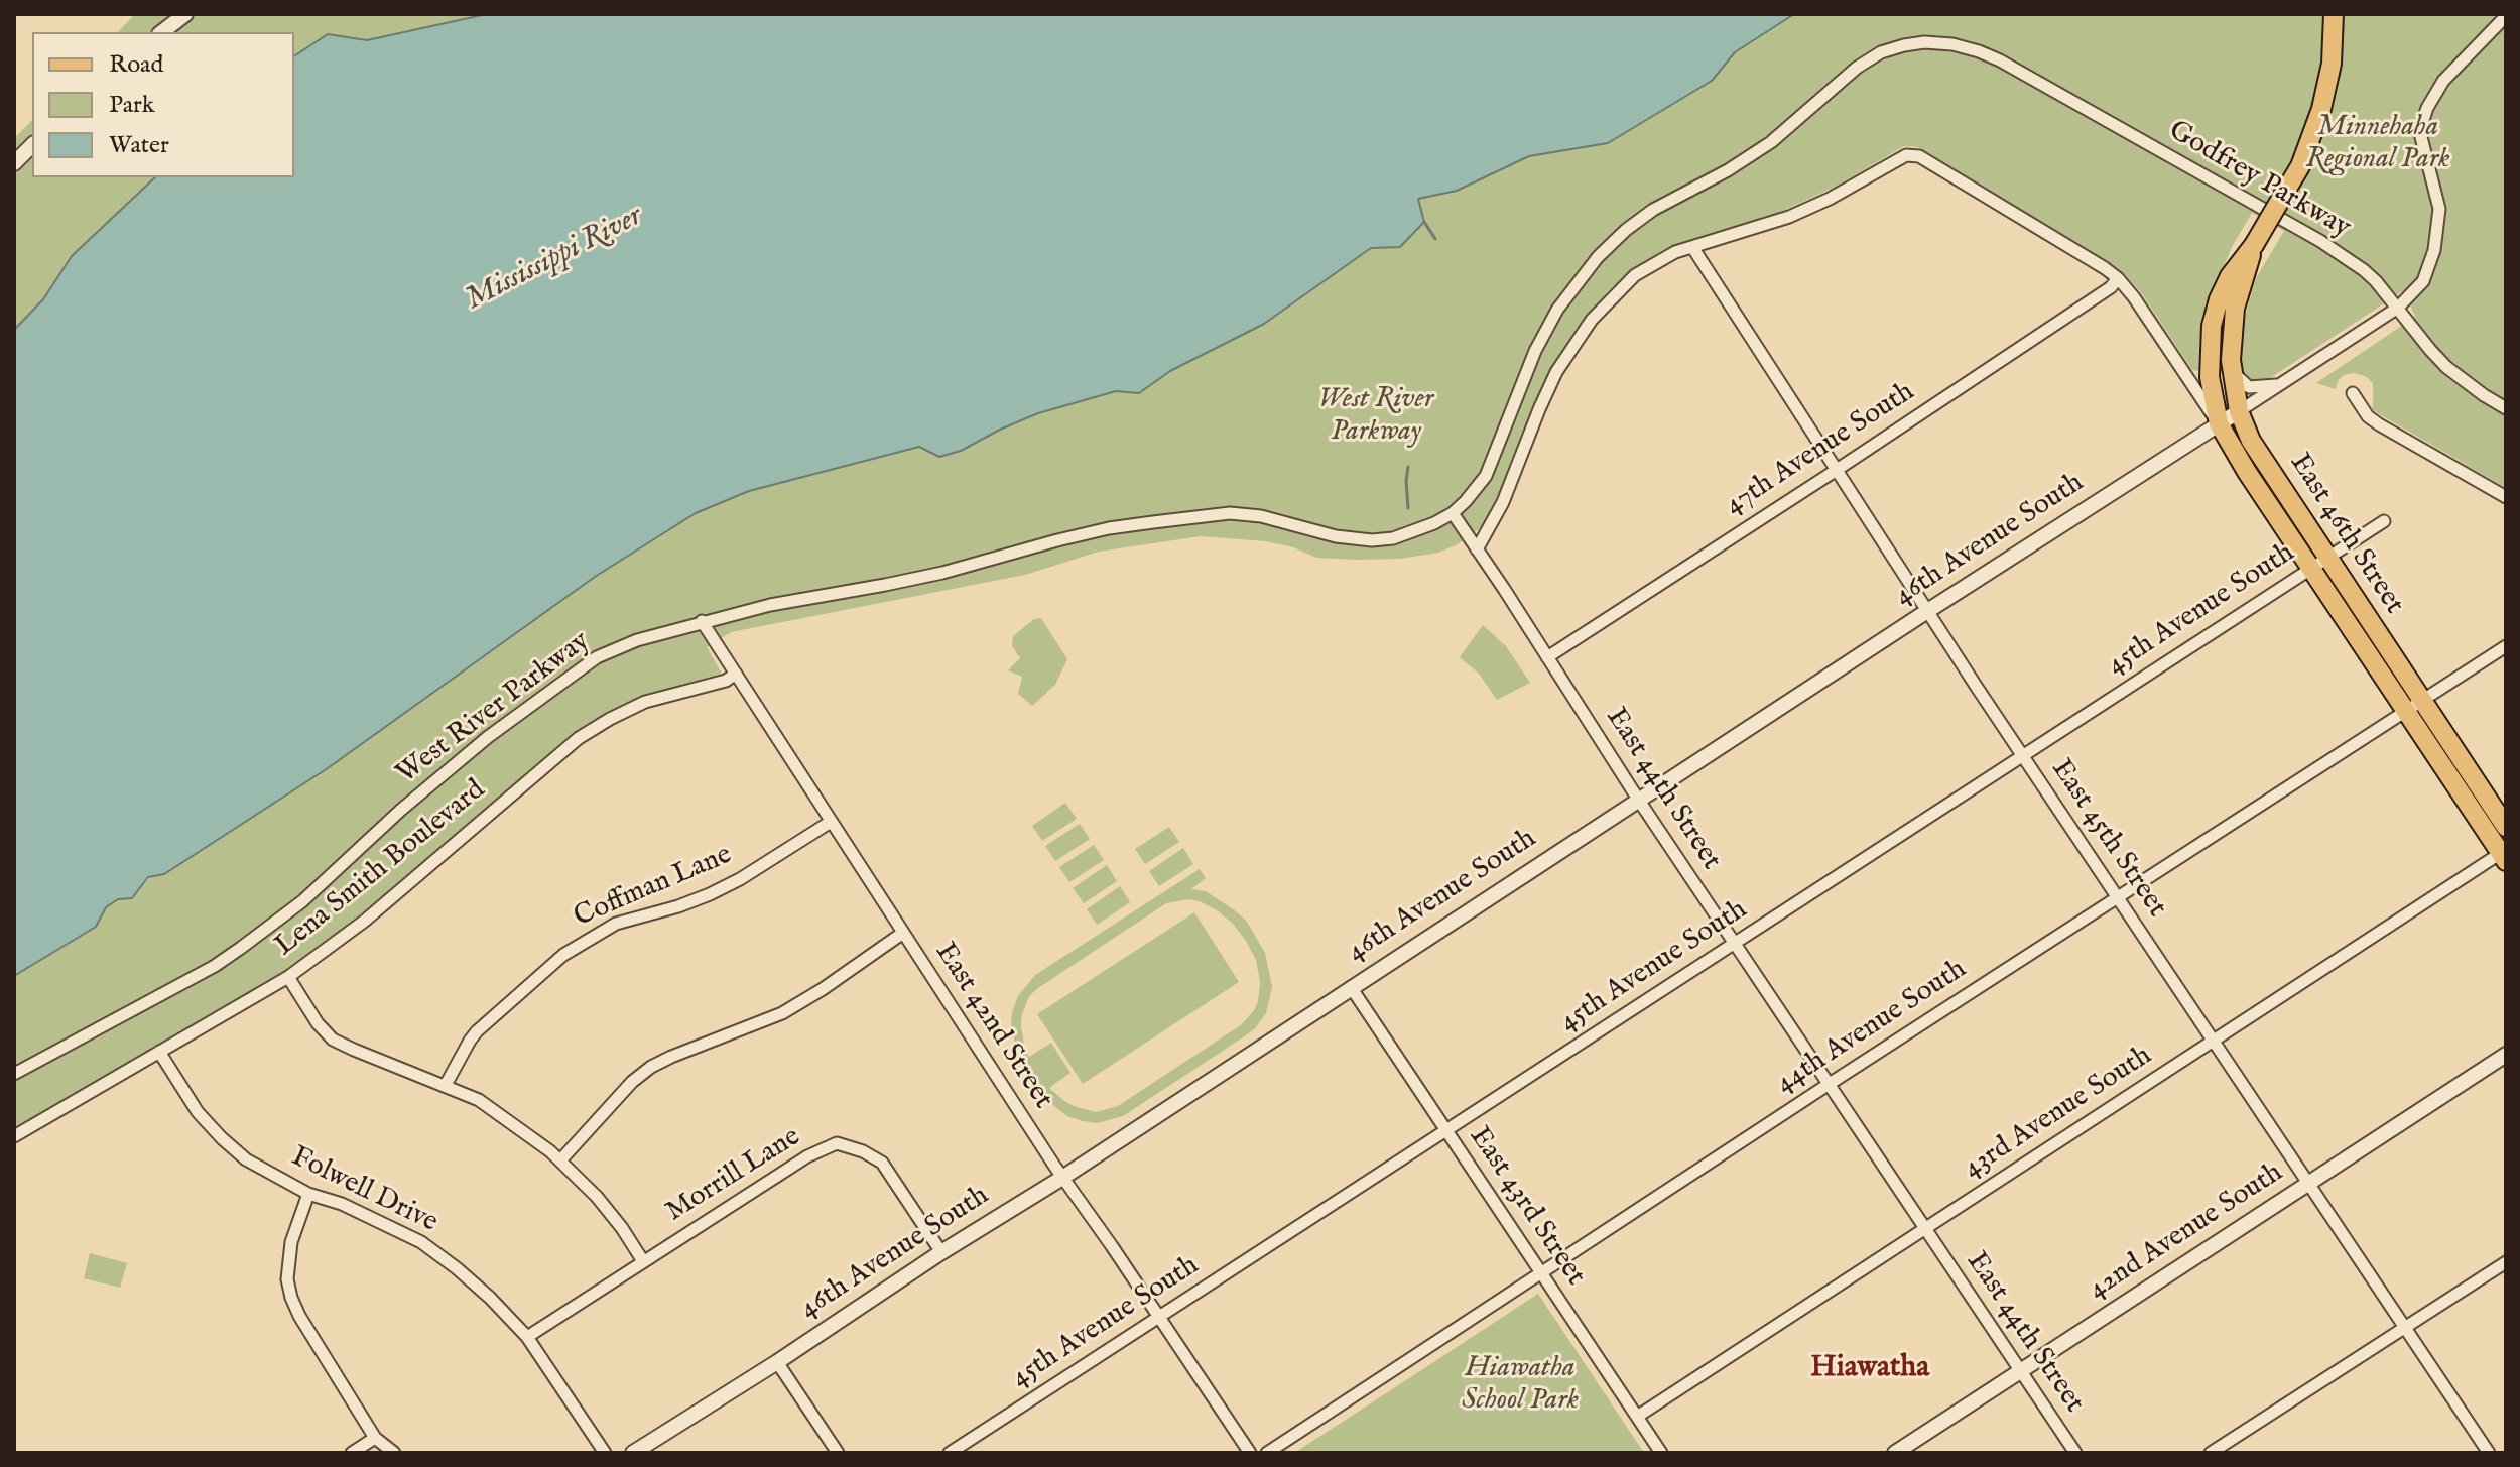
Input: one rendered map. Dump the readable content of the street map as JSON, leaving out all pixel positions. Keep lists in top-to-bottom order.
{
  "streets": {
    "main road": ["East 46th Street"],
    "street": [
      "Godfrey Parkway",
      "47th Avenue South",
      "46th Avenue South",
      "45th Avenue South",
      "West River Parkway",
      "East 44th Street",
      "East 45th Street",
      "Lena Smith Boulevard",
      "Coffman Lane",
      "East 42nd Street",
      "44th Avenue South",
      "43rd Avenue South",
      "Morrill Lane",
      "Folwell Drive",
      "East 43rd Street",
      "42nd Avenue South"
    ]
  },
  "crossings": [
    ["Godfrey Parkway", "46th Avenue South"],
    ["Godfrey Parkway", "West River Parkway"],
    ["47th Avenue South", "East 46th Street"],
    ["47th Avenue South", "East 44th Street"],
    ["47th Avenue South", "East 45th Street"],
    ["East 46th Street", "46th Avenue South"],
    ["East 46th Street", "45th Avenue South"],
    ["East 46th Street", "44th Avenue South"],
    ["East 46th Street", "43rd Avenue South"],
    ["46th Avenue South", "East 44th Street"],
    ["46th Avenue South", "East 45th Street"],
    ["46th Avenue South", "East 42nd Street"],
    ["46th Avenue South", "Morrill Lane"],
    ["46th Avenue South", "East 43rd Street"],
    ["45th Avenue South", "East 44th Street"],
    ["45th Avenue South", "East 45th Street"],
    ["45th Avenue South", "East 42nd Street"],
    ["45th Avenue South", "East 43rd Street"],
    ["West River Parkway", "East 44th Street"],
    ["West River Parkway", "East 42nd Street"],
    ["East 44th Street", "44th Avenue South"],
    ["East 44th Street", "43rd Avenue South"],
    ["East 44th Street", "42nd Avenue South"],
    ["East 45th Street", "44th Avenue South"],
    ["East 45th Street", "43rd Avenue South"],
    ["East 45th Street", "42nd Avenue South"],
    ["Lena Smith Boulevard", "East 42nd Street"],
    ["Lena Smith Boulevard", "Folwell Drive"],
    ["Coffman Lane", "East 42nd Street"],
    ["44th Avenue South", "East 43rd Street"],
    ["43rd Avenue South", "East 43rd Street"],
    ["Morrill Lane", "Folwell Drive"]
  ],
  "districts": ["Hiawatha"],
  "water": ["Mississippi River"],
  "parks": ["Minnehaha Regional Park", "West River Parkway", "Hiawatha School Park"],
  "legend": ["Road", "Park", "Water"]
}
